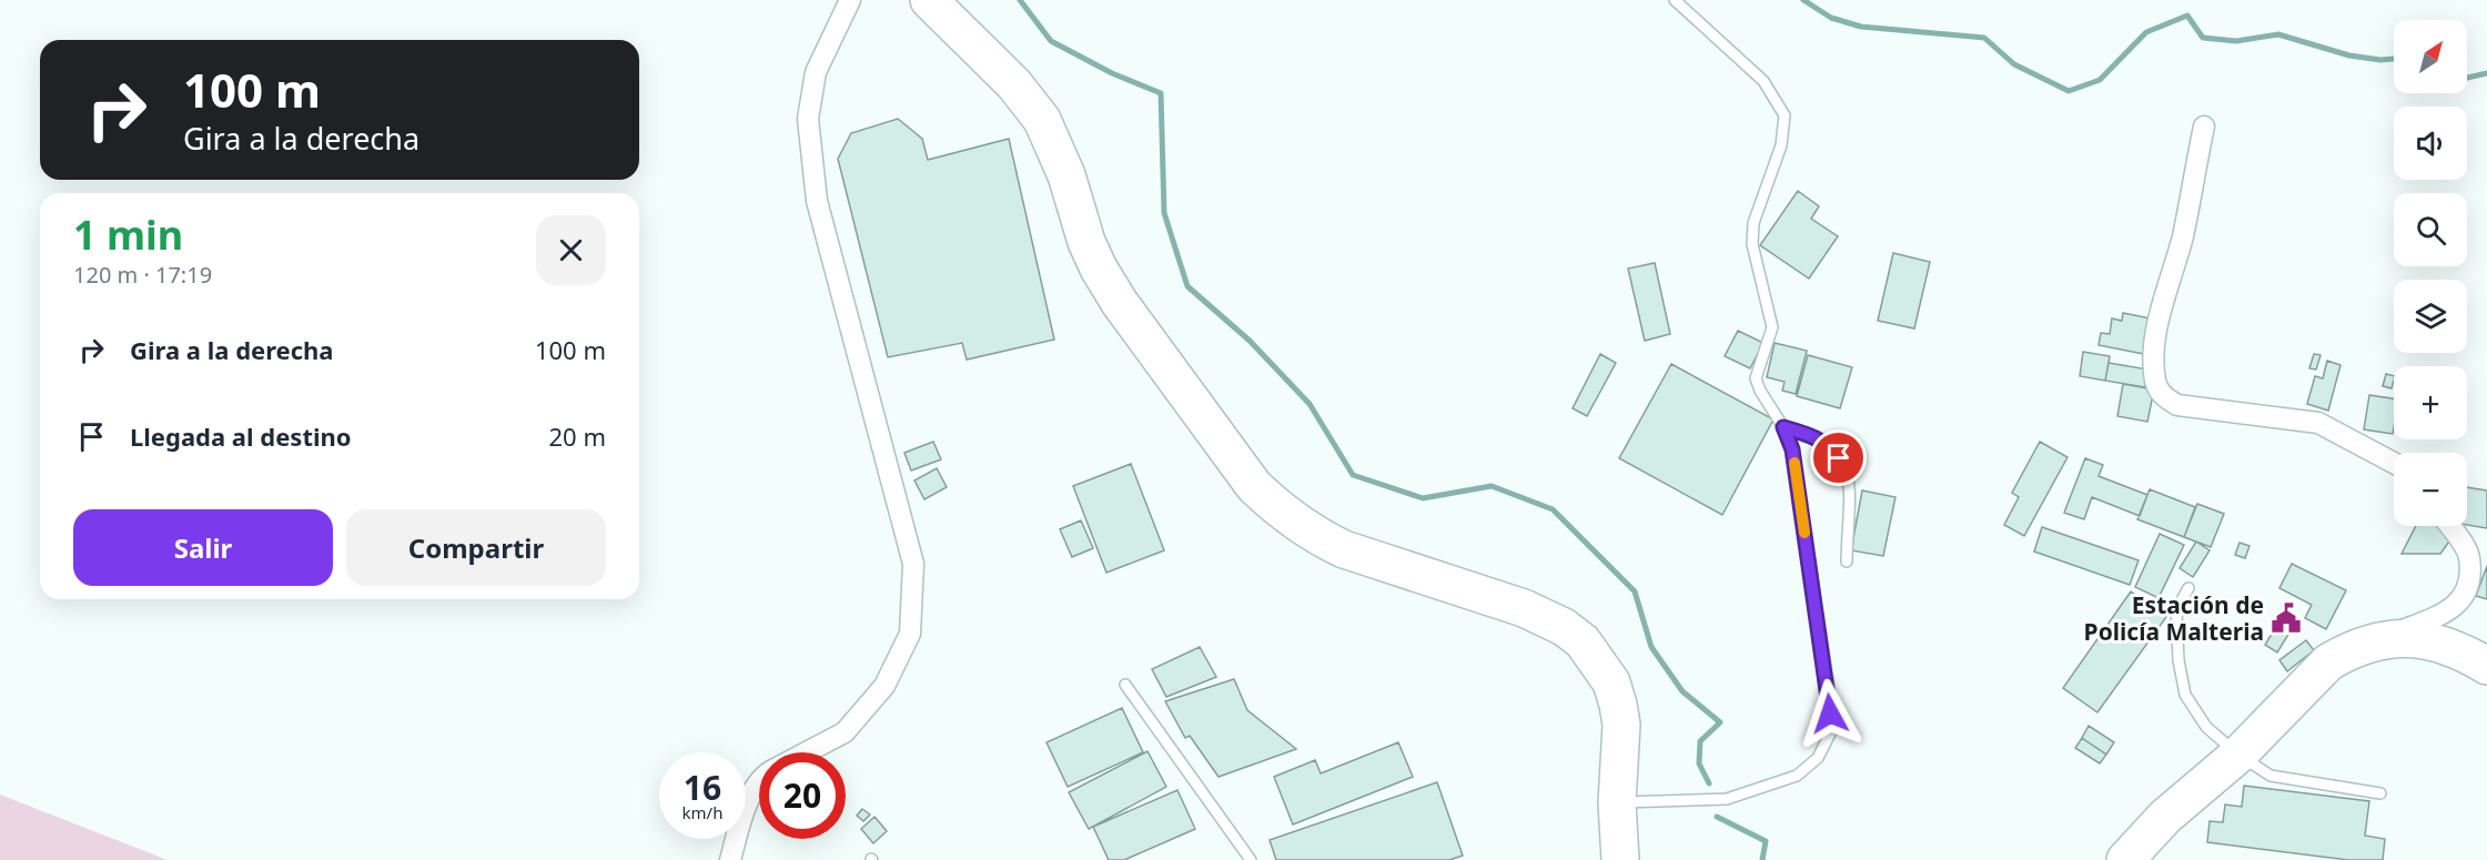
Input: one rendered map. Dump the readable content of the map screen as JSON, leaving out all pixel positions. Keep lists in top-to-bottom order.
{
  "places": {
    "public building": ["Estación de Policía Malteria"]
  },
  "north": "top right",
  "page": {
    "map_buttons": ["+", "−"],
    "turn": ["100 m", "Gira a la derecha"],
    "heading": ["1 min", "120 m · 17:19"],
    "list": [
      {
        "name": "Gira a la derecha",
        "value": "100 m"
      },
      {
        "name": "Llegada al destino",
        "value": "20 m"
      }
    ],
    "buttons": ["Salir", "Compartir"],
    "speed": "16 km/h",
    "limit": "20"
  }
}
